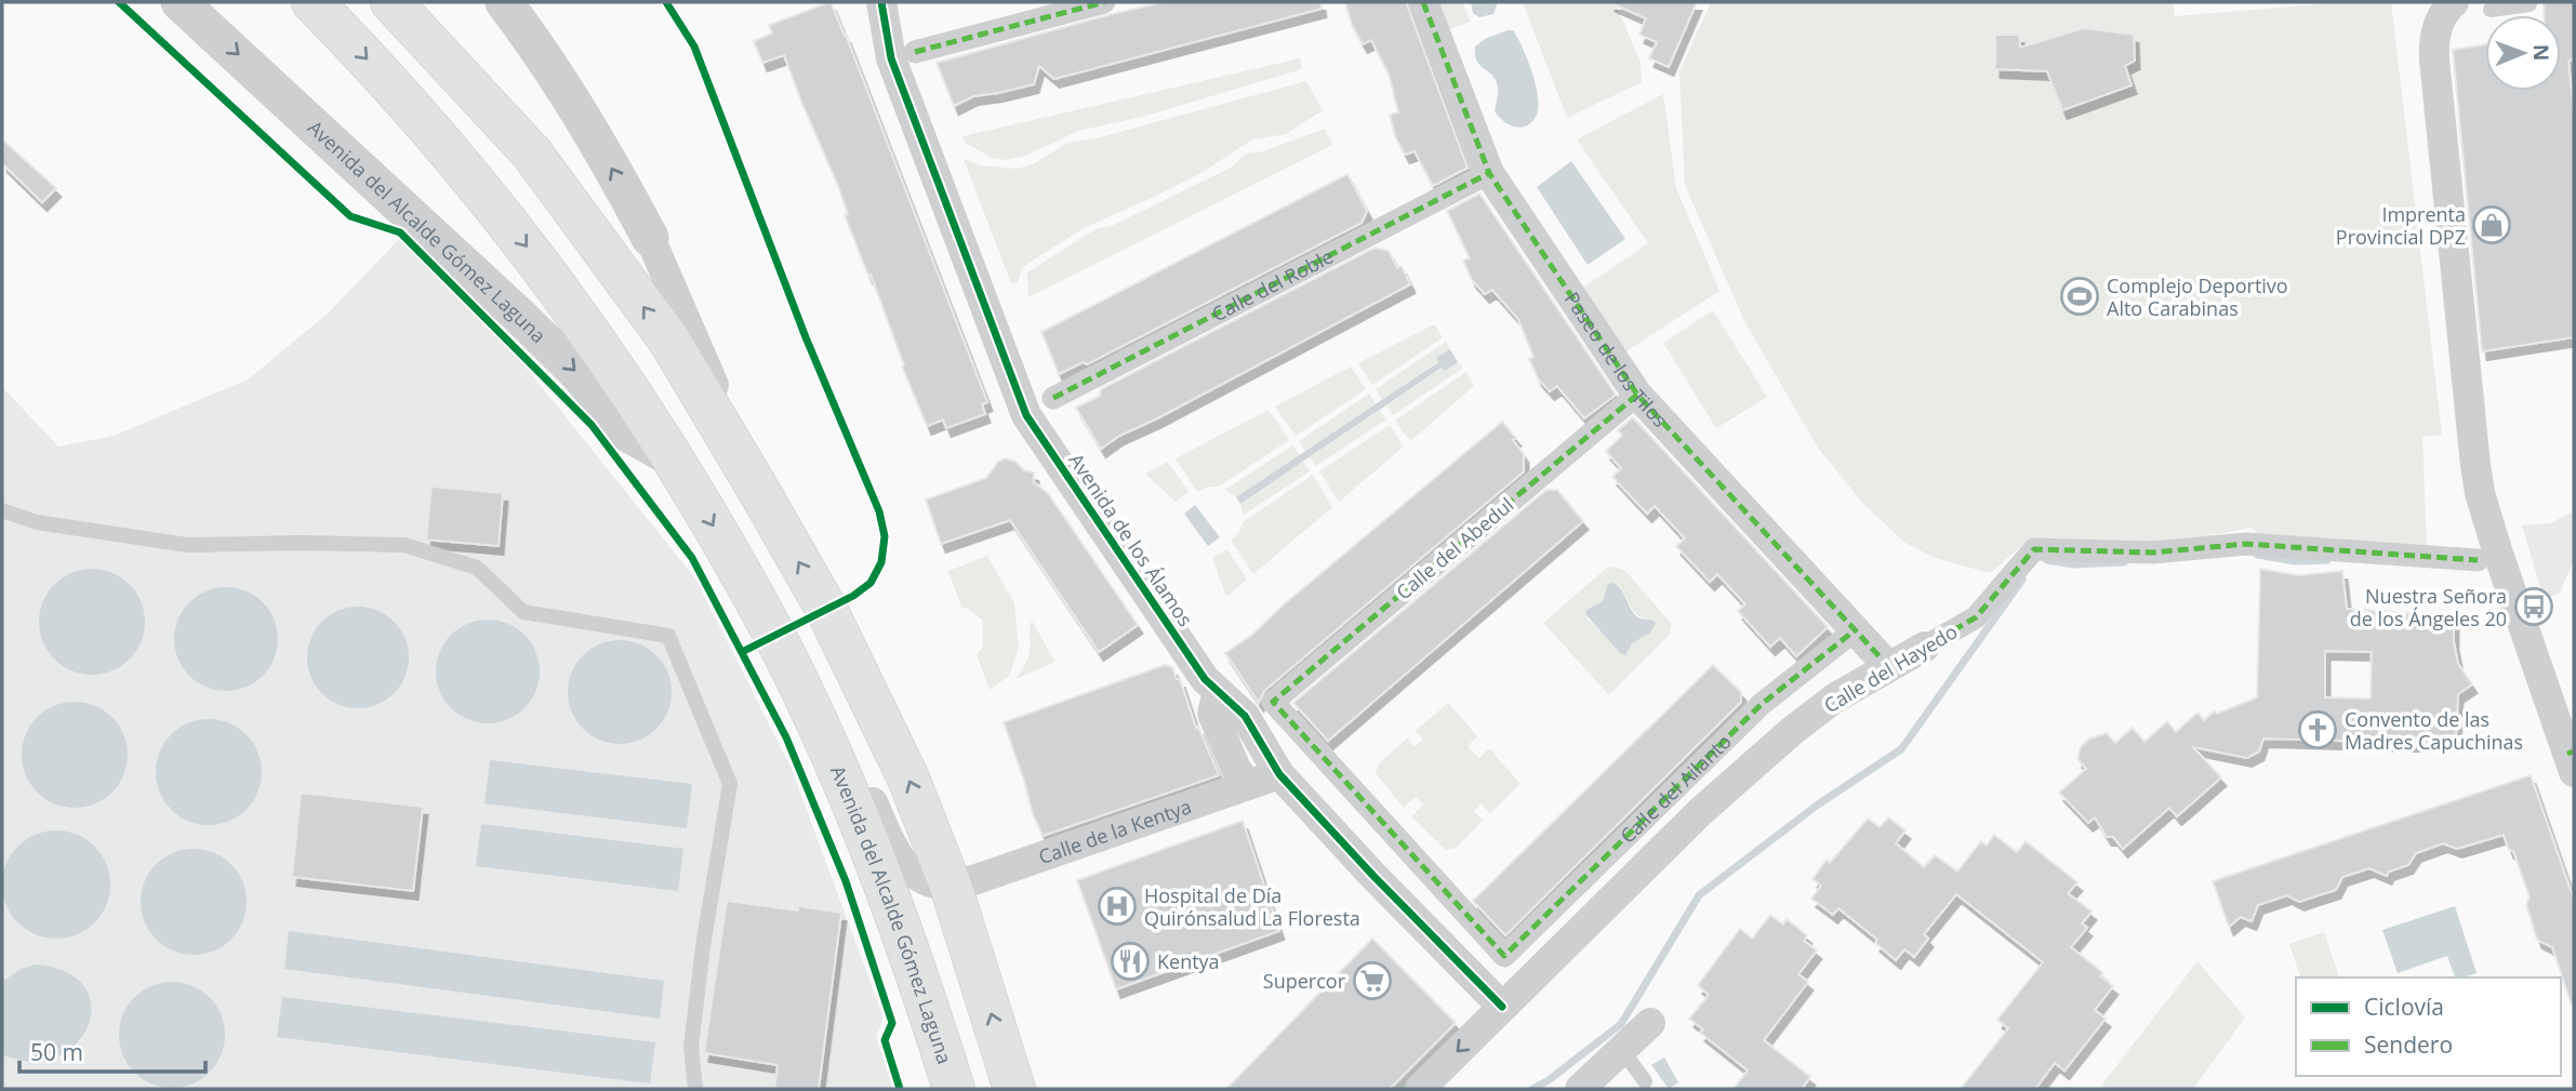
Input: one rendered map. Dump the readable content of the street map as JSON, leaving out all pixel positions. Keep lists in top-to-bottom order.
{
  "streets": {
    "main road": ["Avenida del Alcalde Gómez Laguna"],
    "street": [
      "Calle del Roble",
      "Paseo de los Tilos",
      "Avenida de los Álamos",
      "Calle del Abedul",
      "Calle del Hayedo",
      "Calle del Ailanto",
      "Calle de la Kentya"
    ]
  },
  "crossings": [
    ["Avenida del Alcalde Gómez Laguna", "Calle de la Kentya"],
    ["Calle del Roble", "Paseo de los Tilos"],
    ["Paseo de los Tilos", "Calle del Abedul"],
    ["Paseo de los Tilos", "Calle del Hayedo"],
    ["Paseo de los Tilos", "Calle del Ailanto"],
    ["Avenida de los Álamos", "Calle del Hayedo"],
    ["Avenida de los Álamos", "Calle de la Kentya"],
    ["Calle del Abedul", "Calle del Ailanto"]
  ],
  "places": {
    "shop": ["Imprenta Provincial DPZ"],
    "sports": ["Complejo Deportivo Alto Carabinas"],
    "bus stop": ["Nuestra Señora de los Ángeles 20"],
    "church": ["Convento de las Madres Capuchinas"],
    "hospital": ["Hospital de Día Quirónsalud La Floresta"],
    "restaurant": ["Kentya"],
    "supermarket": ["Supercor"]
  },
  "legend": ["Ciclovía", "Sendero"],
  "scale_bar": "50 m",
  "north": "right"
}
